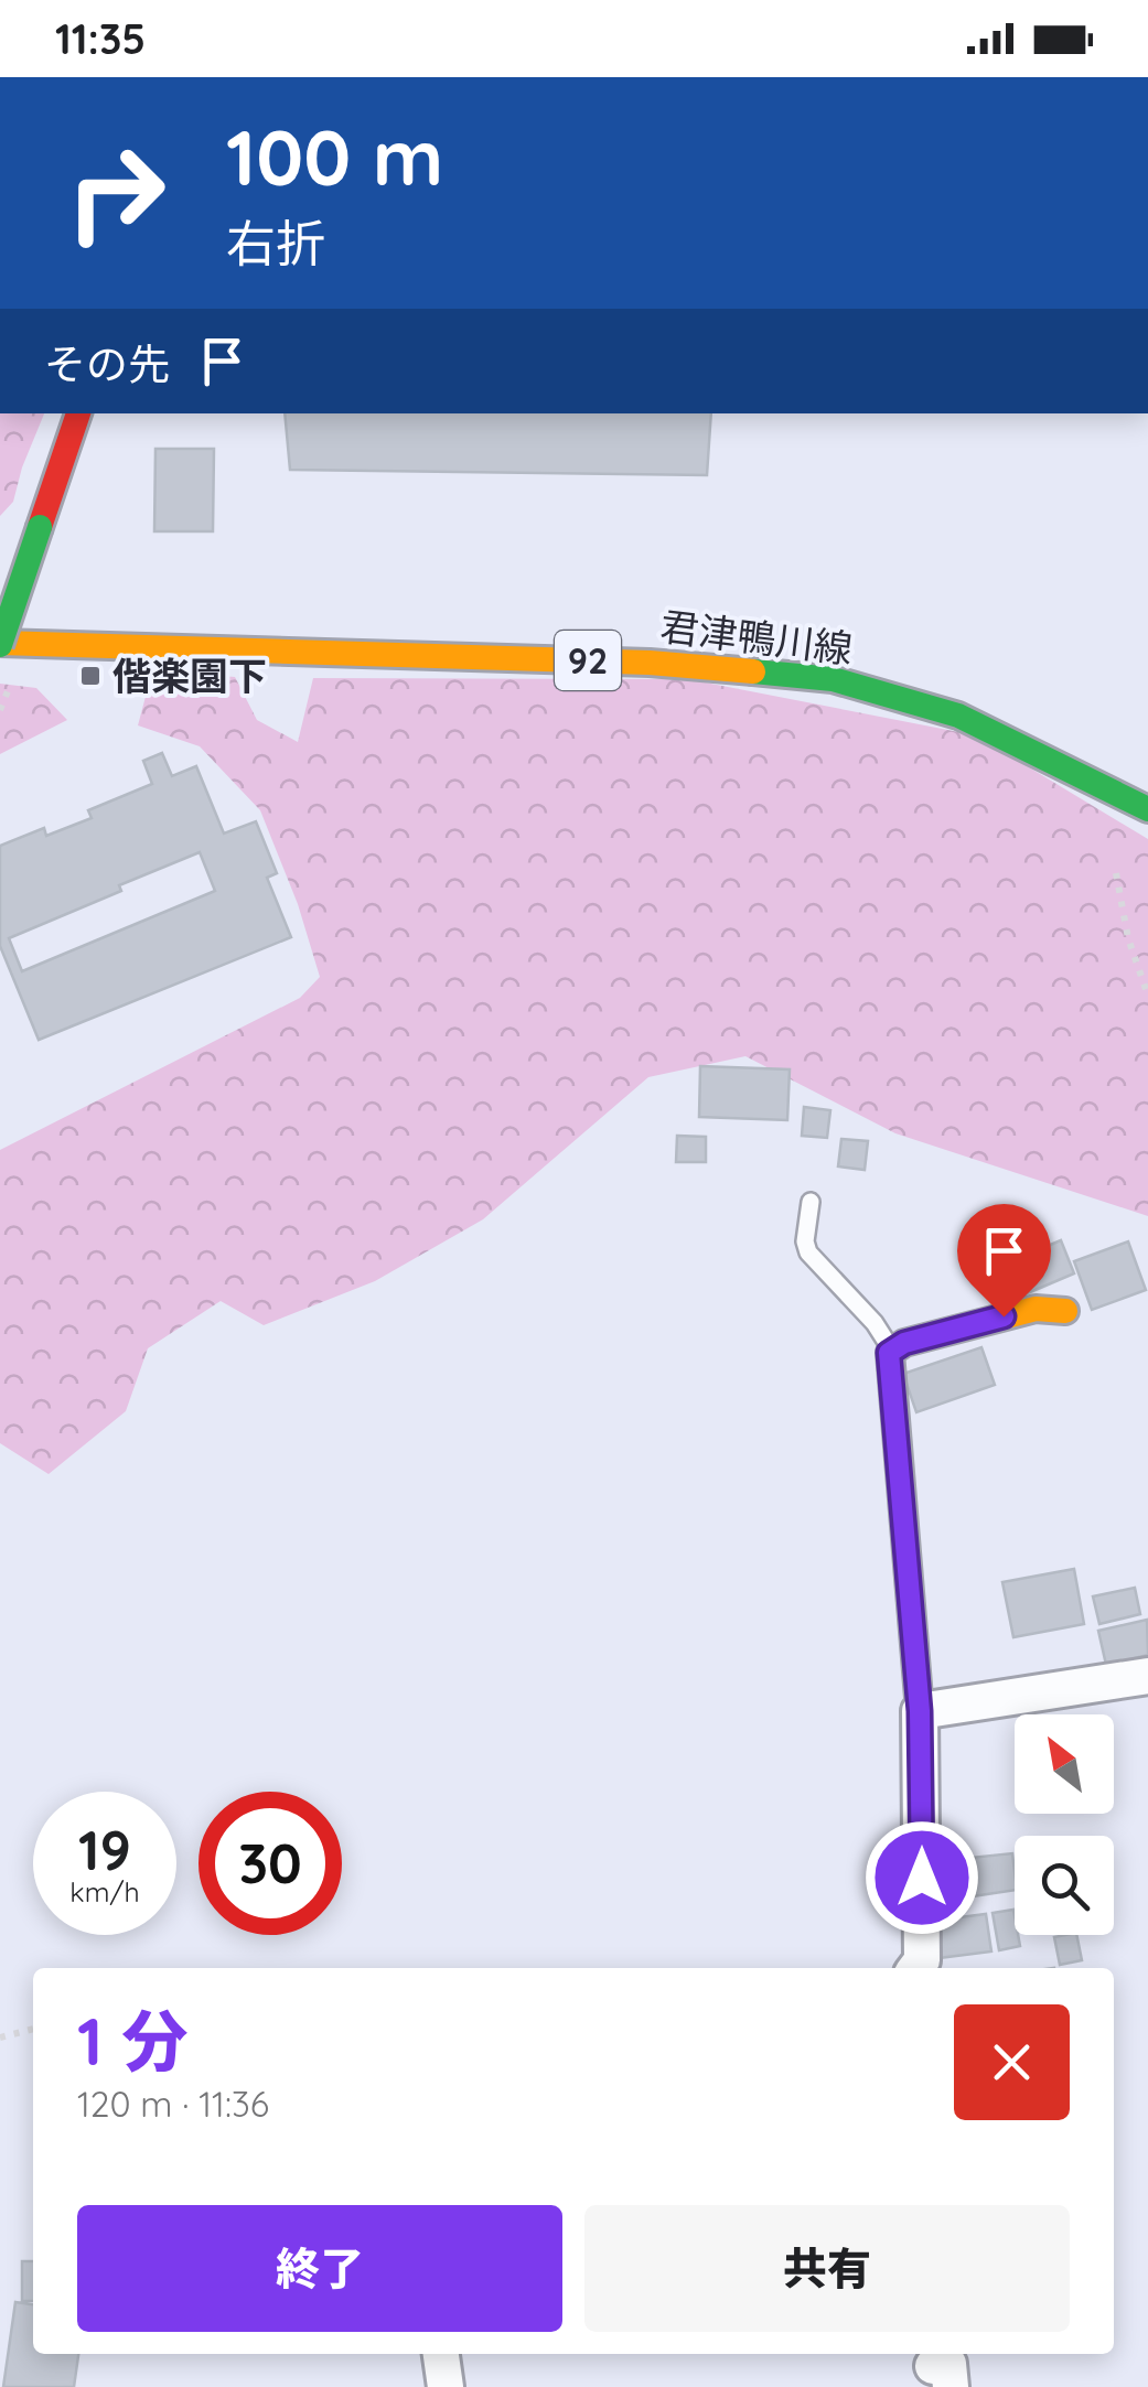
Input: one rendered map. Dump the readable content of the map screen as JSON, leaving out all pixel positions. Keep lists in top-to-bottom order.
{
  "streets": {
    "main road": ["君津鴨川線", "92"]
  },
  "places": {
    "transit": ["偕楽園下"]
  },
  "north": "top left",
  "page": {
    "status": "11:35",
    "turn": ["100 m", "右折"],
    "then": "その先",
    "speed": "19 km/h",
    "limit": "30",
    "heading": ["1 分", "120 m · 11:36"],
    "buttons": ["終了", "共有"]
  }
}
